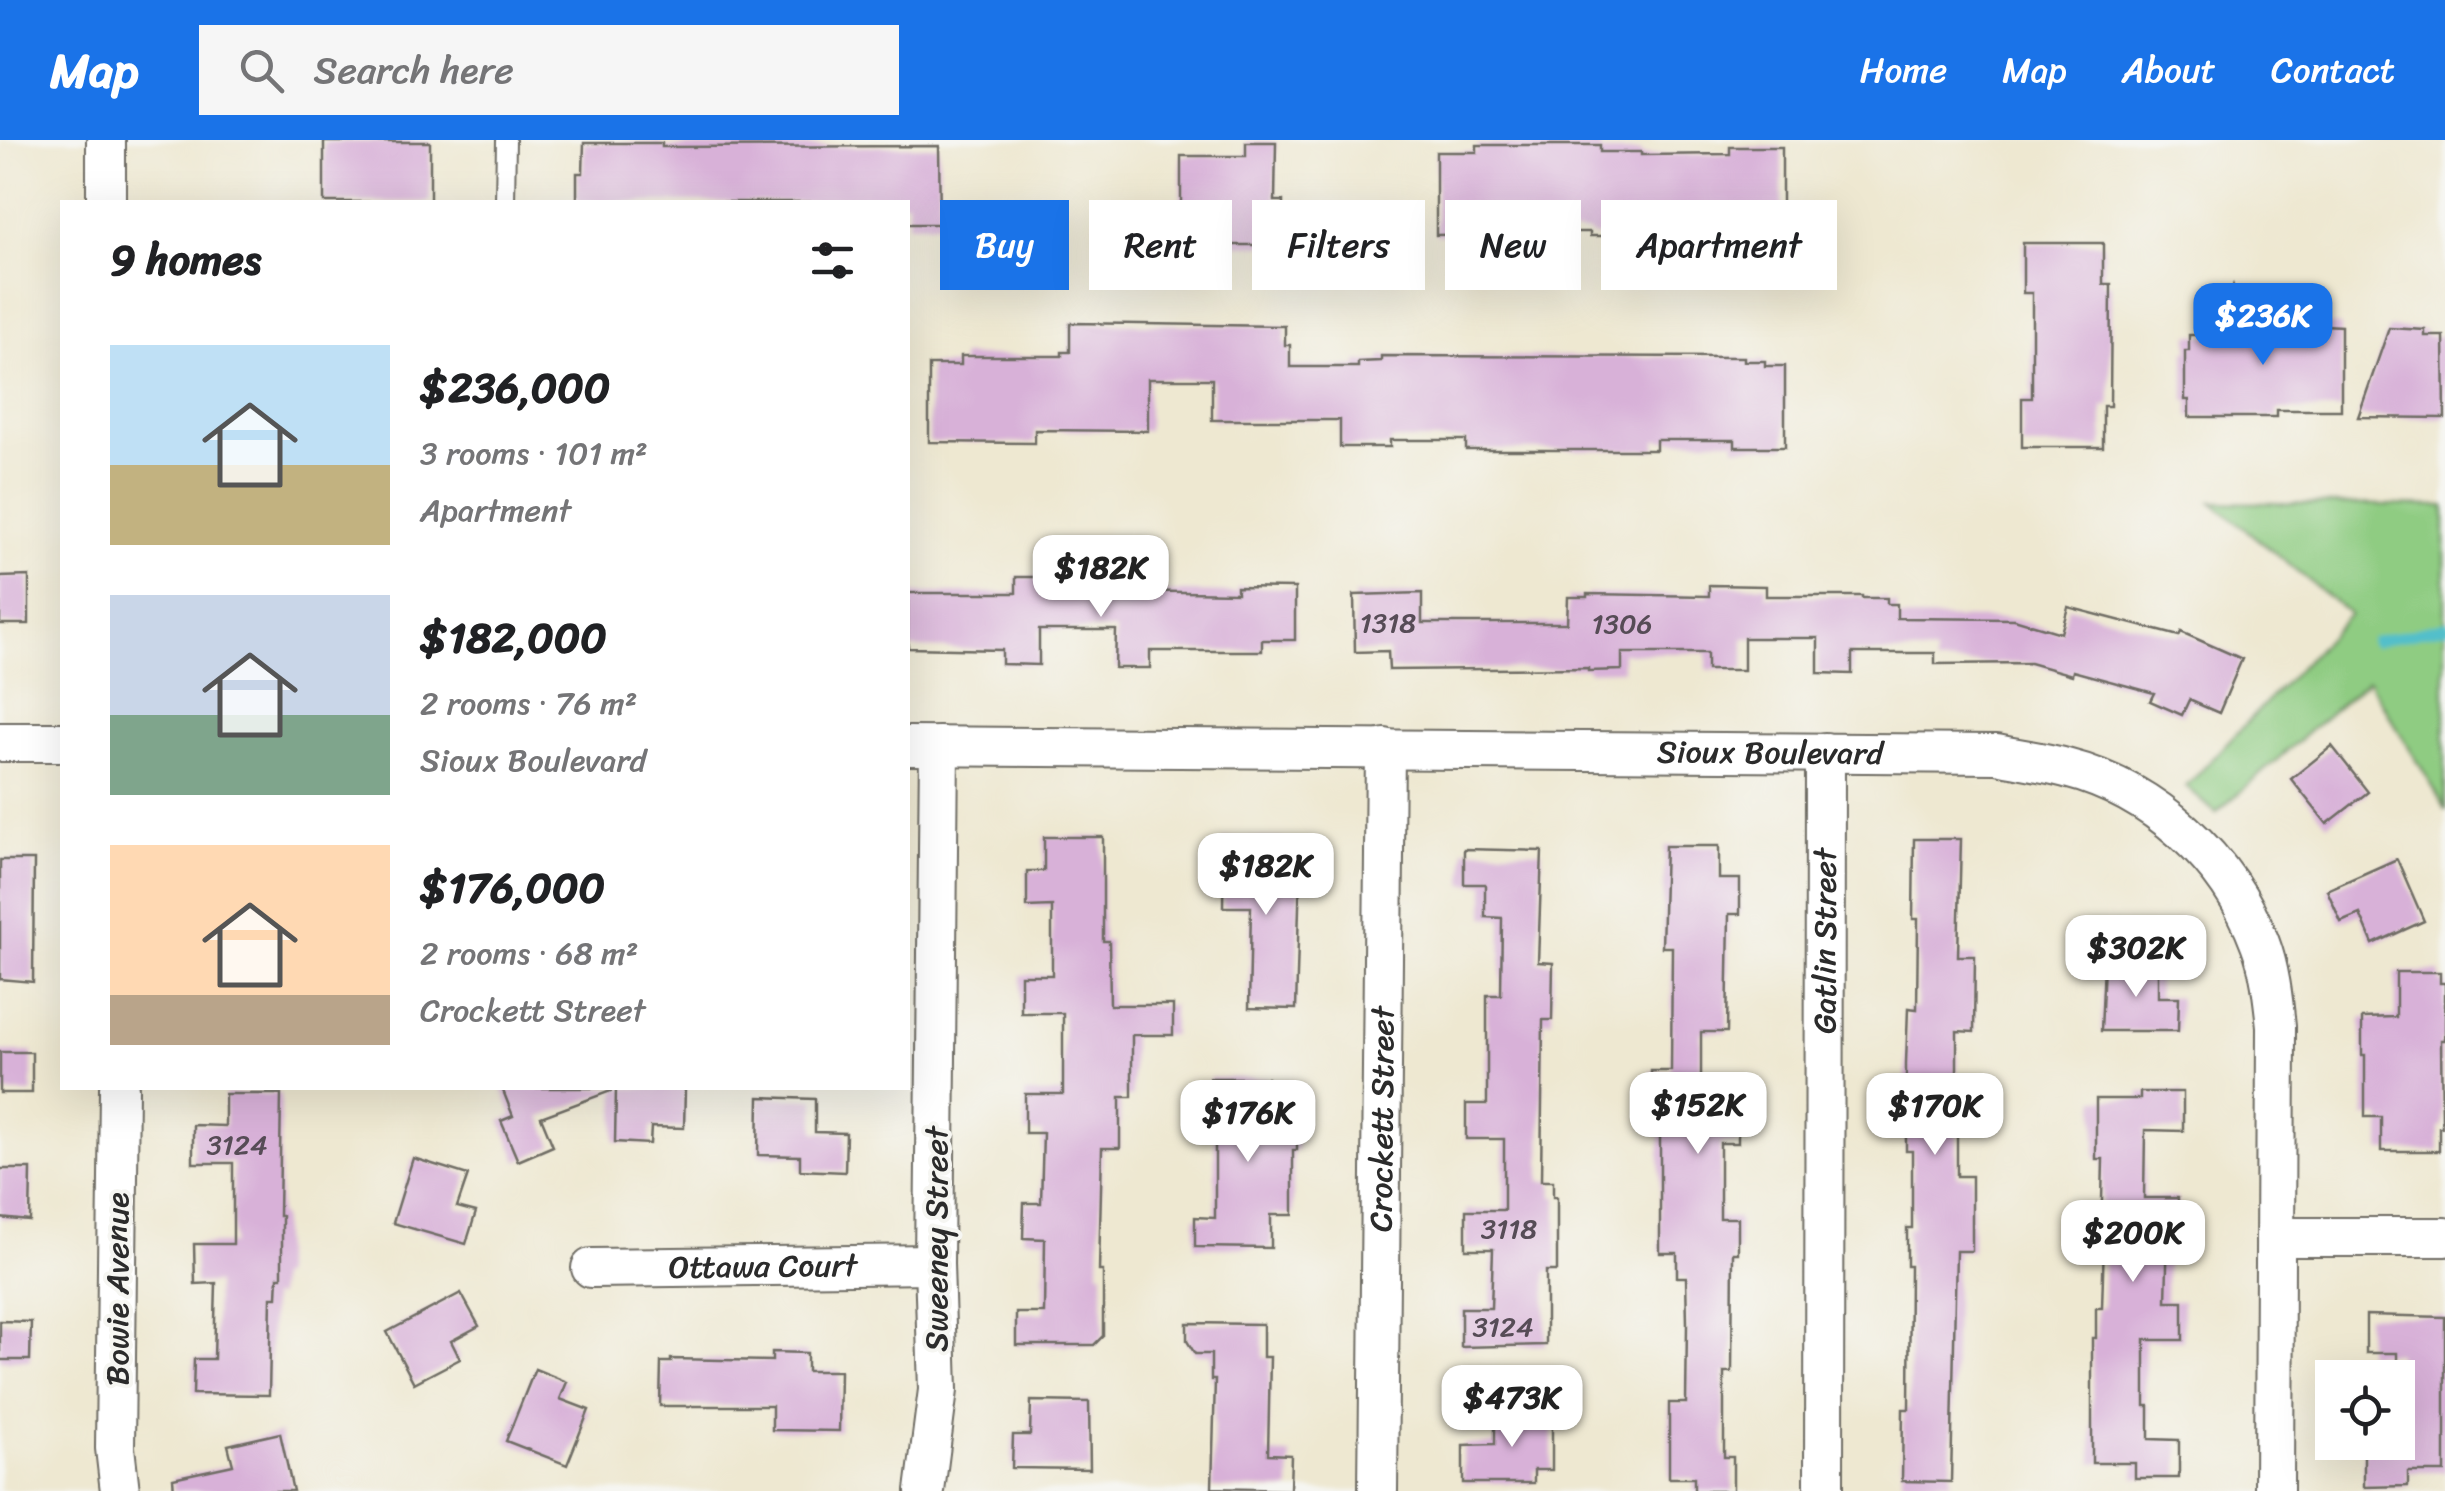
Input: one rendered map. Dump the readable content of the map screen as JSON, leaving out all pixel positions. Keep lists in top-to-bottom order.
{
  "streets": {
    "street": [
      "Sioux Boulevard",
      "Gatlin Street",
      "Crockett Street",
      "Sweeney Street",
      "Ottawa Court",
      "Bowie Avenue"
    ]
  },
  "crossings": [
    ["Sioux Boulevard", "Gatlin Street"],
    ["Sioux Boulevard", "Crockett Street"],
    ["Sioux Boulevard", "Sweeney Street"],
    ["Sweeney Street", "Ottawa Court"]
  ],
  "house_numbers": [
    "1318",
    "1306",
    "3124",
    "3118",
    "3124"
  ],
  "page": {
    "header": "Map",
    "search": "Search here",
    "nav": [
      "Home",
      "Map",
      "About",
      "Contact"
    ],
    "chip": [
      "Buy",
      "Rent",
      "Filters",
      "New",
      "Apartment"
    ],
    "heading": "9 homes",
    "price": [
      "$236K",
      "$182K",
      "$182K",
      "$302K",
      "$152K",
      "$170K",
      "$176K",
      "$200K",
      "$473K"
    ],
    "list": [
      {
        "name": "$236,000",
        "note": "3 rooms · 101 m² · Apartment"
      },
      {
        "name": "$182,000",
        "note": "2 rooms · 76 m² · Sioux Boulevard"
      },
      {
        "name": "$176,000",
        "note": "2 rooms · 68 m² · Crockett Street"
      }
    ]
  }
}
